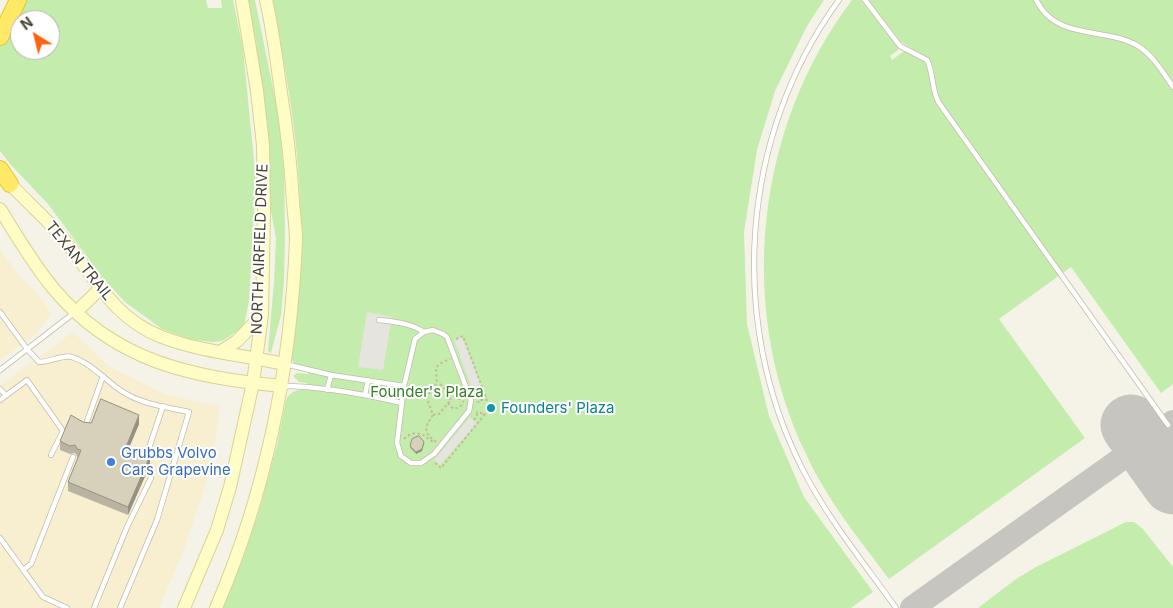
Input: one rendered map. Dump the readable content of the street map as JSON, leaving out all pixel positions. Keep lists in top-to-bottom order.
{
  "streets": {
    "main road": ["NORTH AIRFIELD DRIVE", "TEXAN TRAIL"]
  },
  "crossings": [
    ["NORTH AIRFIELD DRIVE", "TEXAN TRAIL"]
  ],
  "parks": ["Founder's Plaza"],
  "places": ["Founders' Plaza", "Grubbs Volvo Cars Grapevine"],
  "north": "top left"
}
